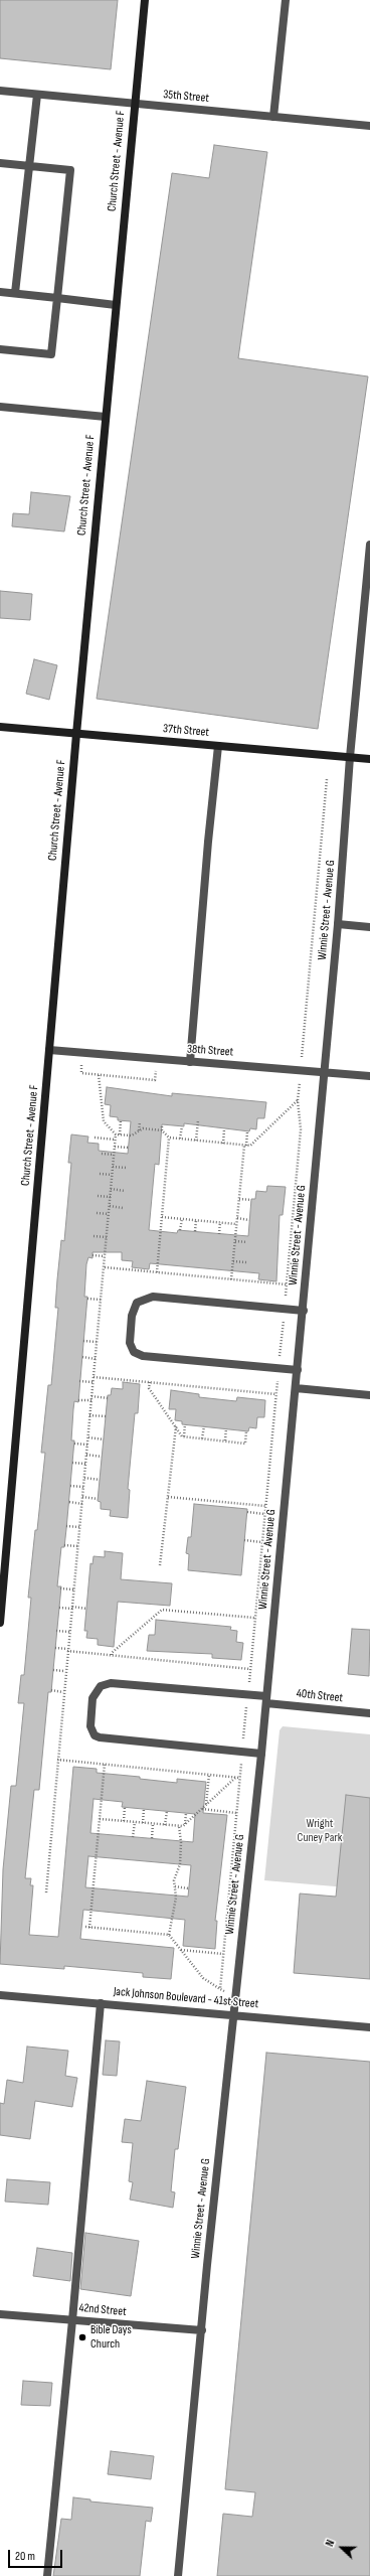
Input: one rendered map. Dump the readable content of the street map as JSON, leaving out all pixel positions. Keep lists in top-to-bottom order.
{
  "streets": {
    "street": [
      "35th Street",
      "Church Street - Avenue F",
      "37th Street",
      "Winnie Street - Avenue G",
      "38th Street",
      "40th Street",
      "Jack Johnson Boulevard - 41st Street",
      "42nd Street"
    ]
  },
  "crossings": [
    ["35th Street", "Church Street - Avenue F"],
    ["Church Street - Avenue F", "37th Street"],
    ["Church Street - Avenue F", "38th Street"],
    ["37th Street", "Winnie Street - Avenue G"],
    ["Winnie Street - Avenue G", "38th Street"],
    ["Winnie Street - Avenue G", "40th Street"],
    ["Winnie Street - Avenue G", "Jack Johnson Boulevard - 41st Street"],
    ["Winnie Street - Avenue G", "42nd Street"]
  ],
  "parks": ["Wright Cuney Park"],
  "places": ["Bible Days Church"],
  "scale_bar": "20 m",
  "north": "left"
}
